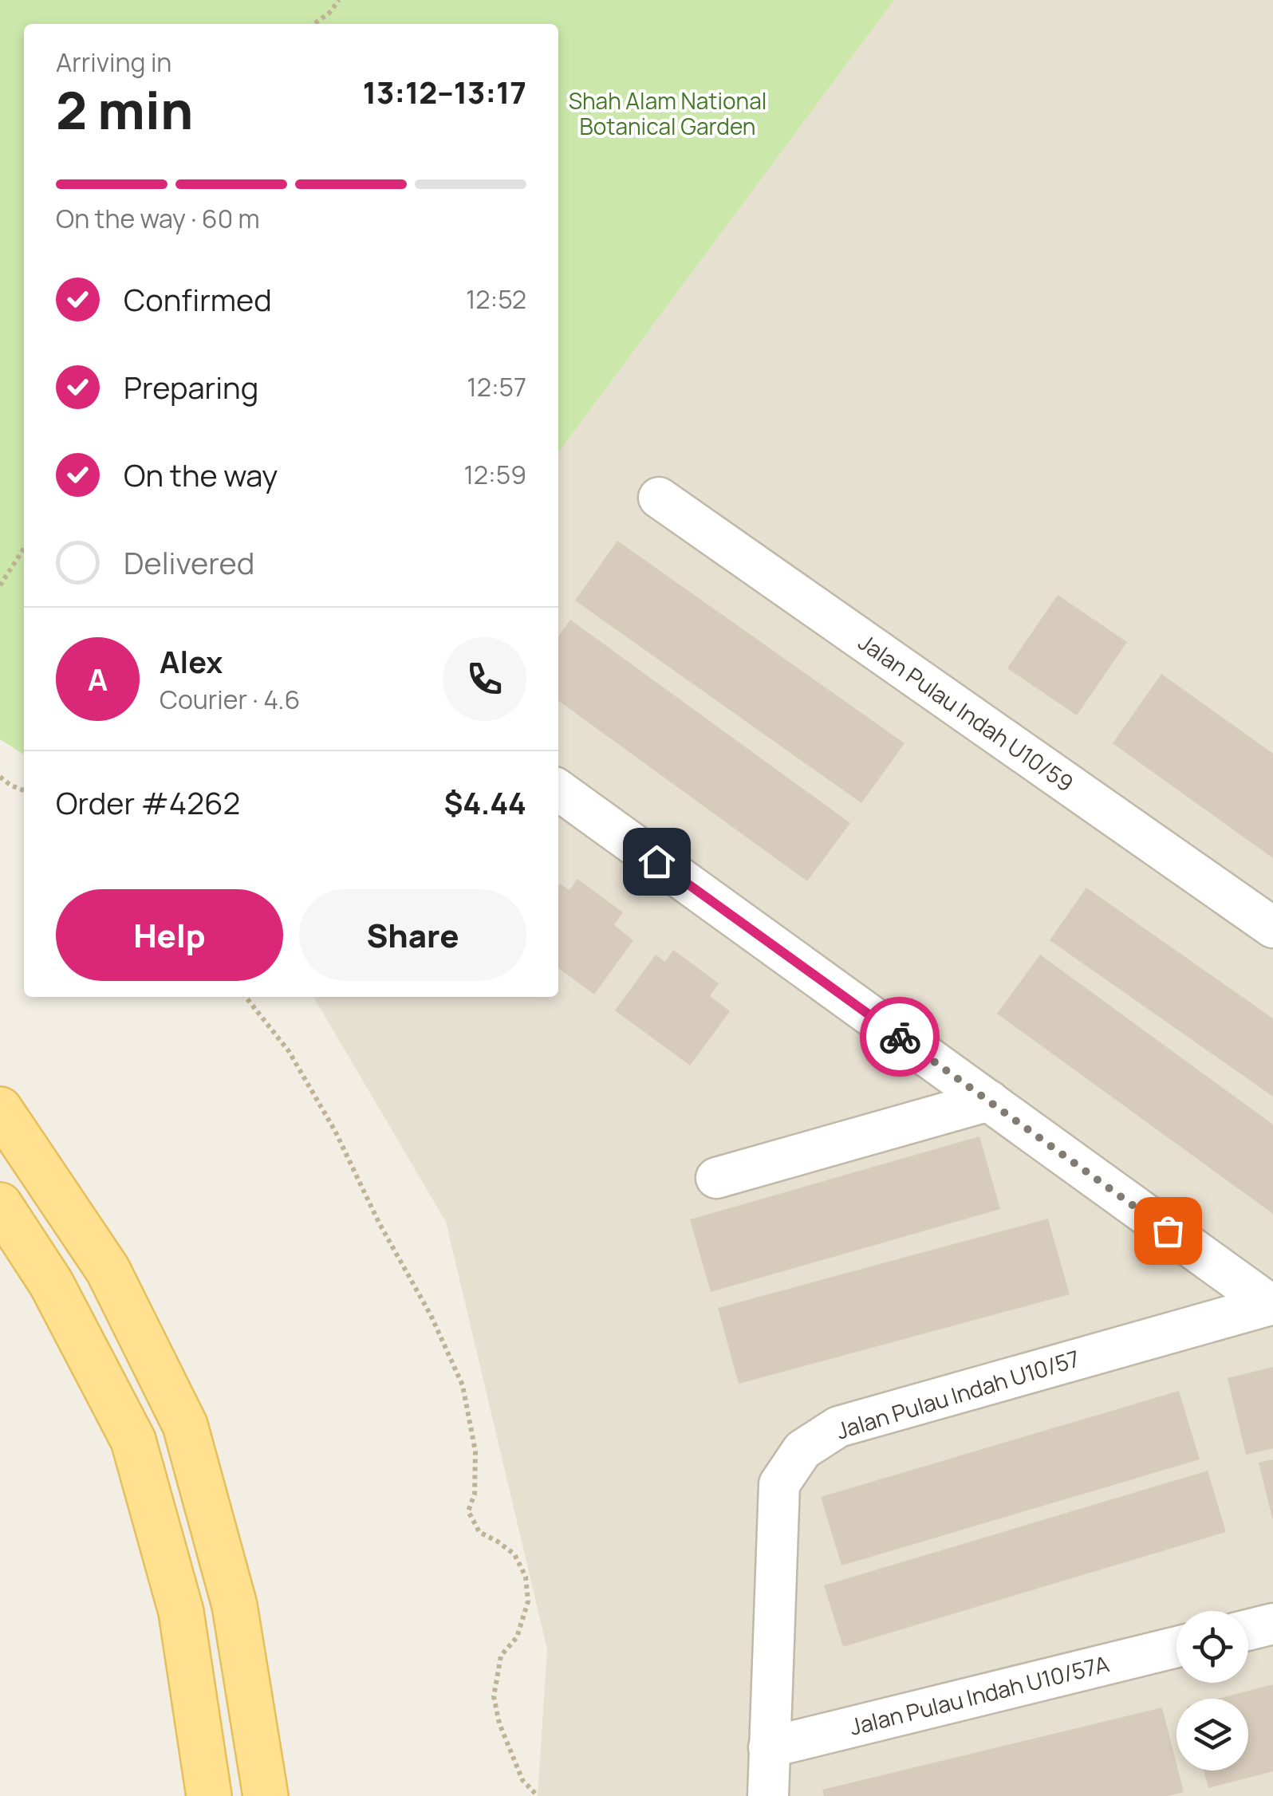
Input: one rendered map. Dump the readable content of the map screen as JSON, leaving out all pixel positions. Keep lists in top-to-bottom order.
{
  "streets": {
    "street": ["Jalan Pulau Indah U10/59", "Jalan Pulau Indah U10/57", "Jalan Pulau Indah U10/57A"]
  },
  "crossings": [
    ["Jalan Pulau Indah U10/57", "Jalan Pulau Indah U10/57A"]
  ],
  "parks": ["Shah Alam National Botanical Garden"],
  "page": {
    "heading": ["2 min", "Arriving in", "13:12–13:17"],
    "panel": [
      "Alex",
      "Courier · 4.6",
      "Order #4262",
      "$4.44"
    ],
    "bar": "On the way · 60 m",
    "list": [
      ["Confirmed", "12:52"],
      ["Preparing", "12:57"],
      ["On the way", "12:59"],
      "Delivered"
    ],
    "round": "A",
    "buttons": ["Help", "Share"]
  }
}
